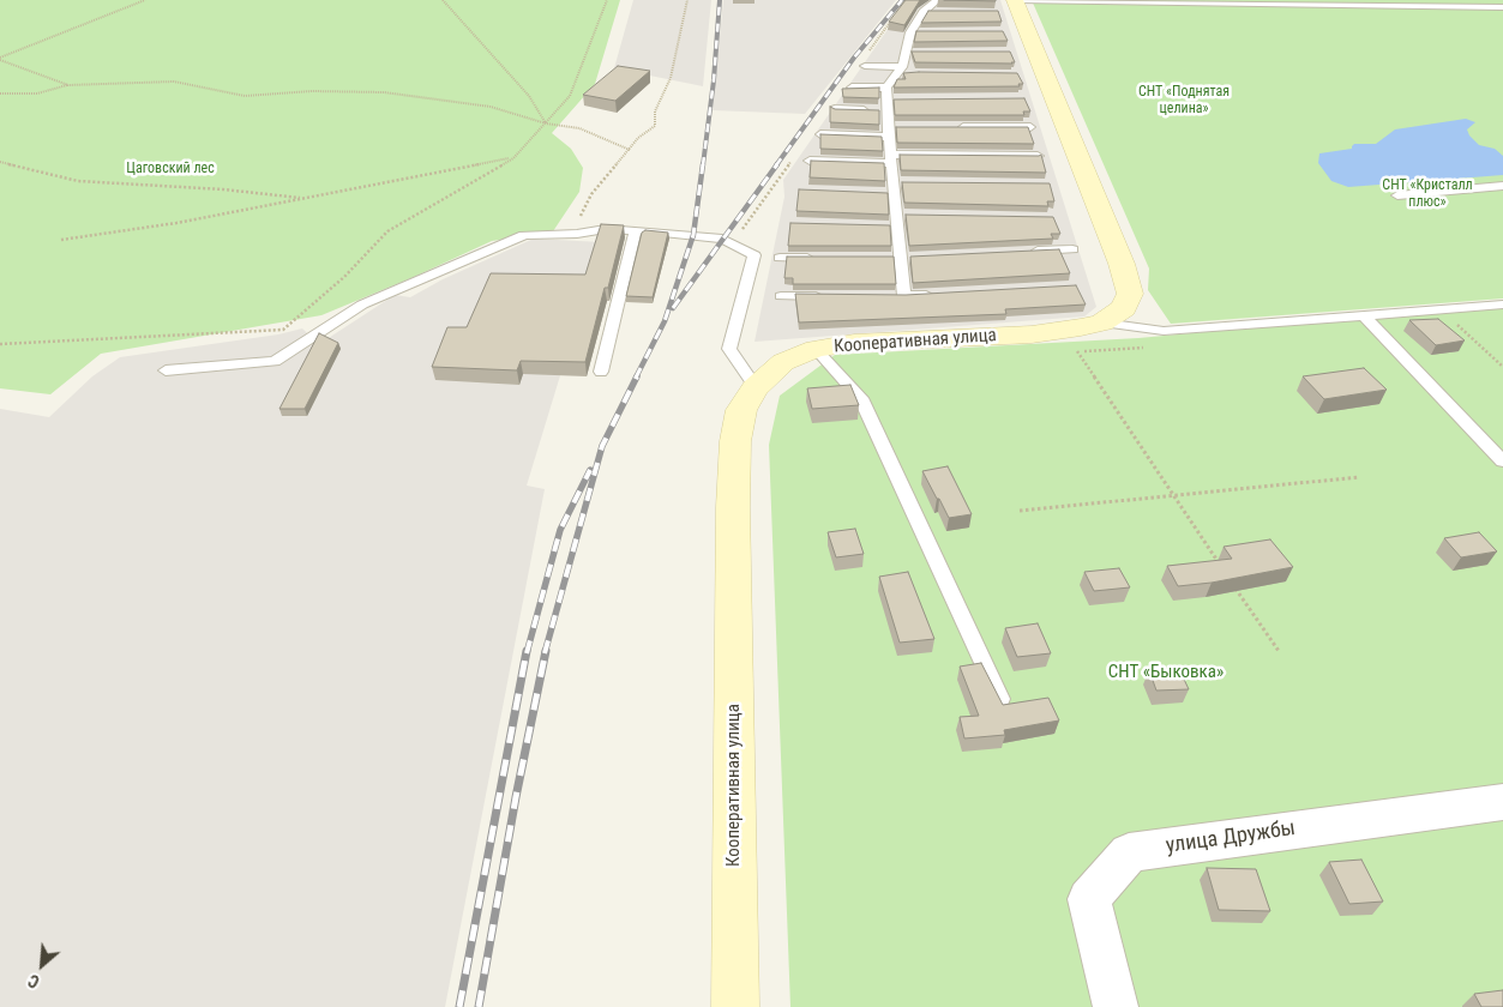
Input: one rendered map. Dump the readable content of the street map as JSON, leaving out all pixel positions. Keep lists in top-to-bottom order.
{
  "streets": {
    "main road": ["Кооперативная улица"],
    "street": ["улица Дружбы"]
  },
  "parks": [
    "СНТ «Поднятая целина»",
    "Цаговский лес",
    "СНТ «Кристалл плюс»",
    "СНТ «Быковка»"
  ],
  "north": "bottom left"
}
